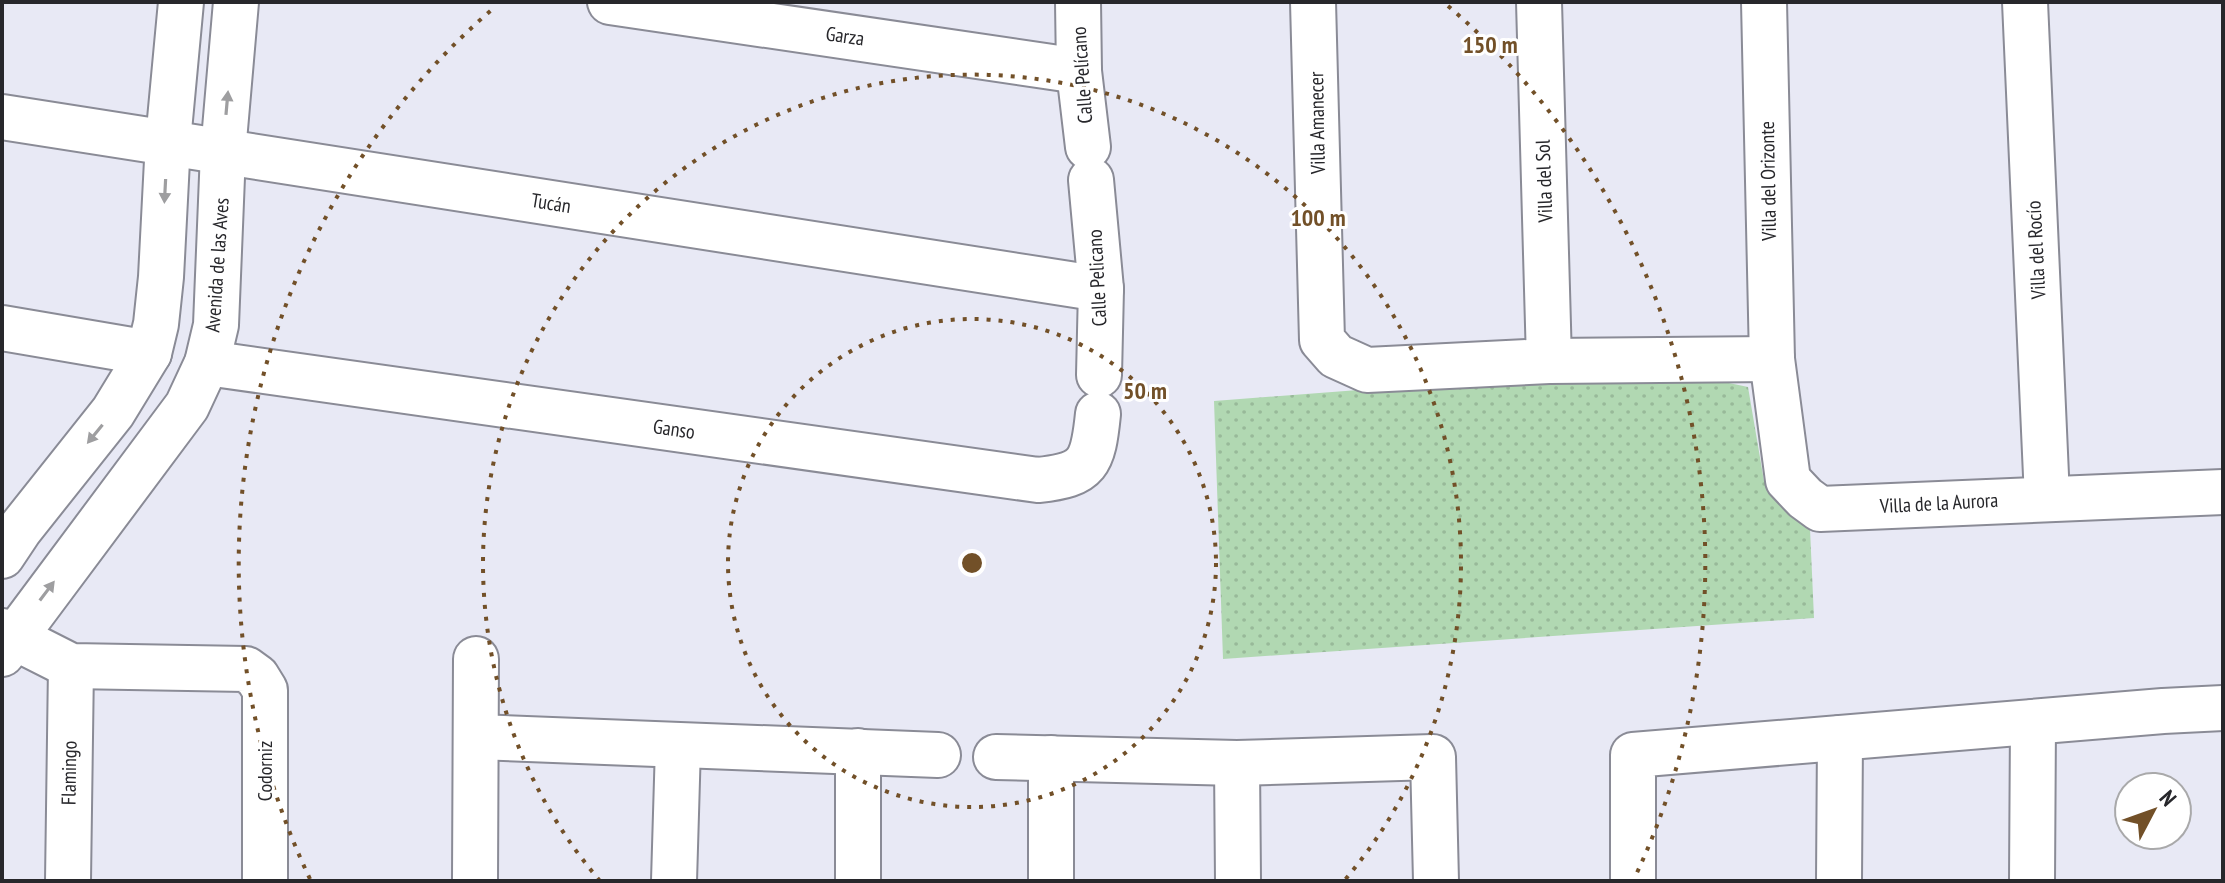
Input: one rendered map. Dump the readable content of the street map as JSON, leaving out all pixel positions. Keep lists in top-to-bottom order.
{
  "streets": {
    "street": [
      "Garza",
      "Calle Pelícano",
      "Villa Amanecer",
      "Villa del Sol",
      "Villa del Orizonte",
      "Tucán",
      "Villa del Rocío",
      "Avenida de las Aves",
      "Calle Pelicano",
      "Ganso",
      "Villa de la Aurora",
      "Codorniz",
      "Flamingo"
    ]
  },
  "crossings": [
    ["Garza", "Calle Pelícano"],
    ["Calle Pelícano", "Calle Pelicano"],
    ["Villa Amanecer", "Villa del Sol"],
    ["Villa del Orizonte", "Villa de la Aurora"],
    ["Tucán", "Avenida de las Aves"],
    ["Tucán", "Calle Pelicano"],
    ["Villa del Rocío", "Villa de la Aurora"],
    ["Avenida de las Aves", "Ganso"],
    ["Calle Pelicano", "Ganso"],
    ["Codorniz", "Flamingo"]
  ],
  "north": "top right",
  "rings": ["150 m", "100 m", "50 m"]
}
